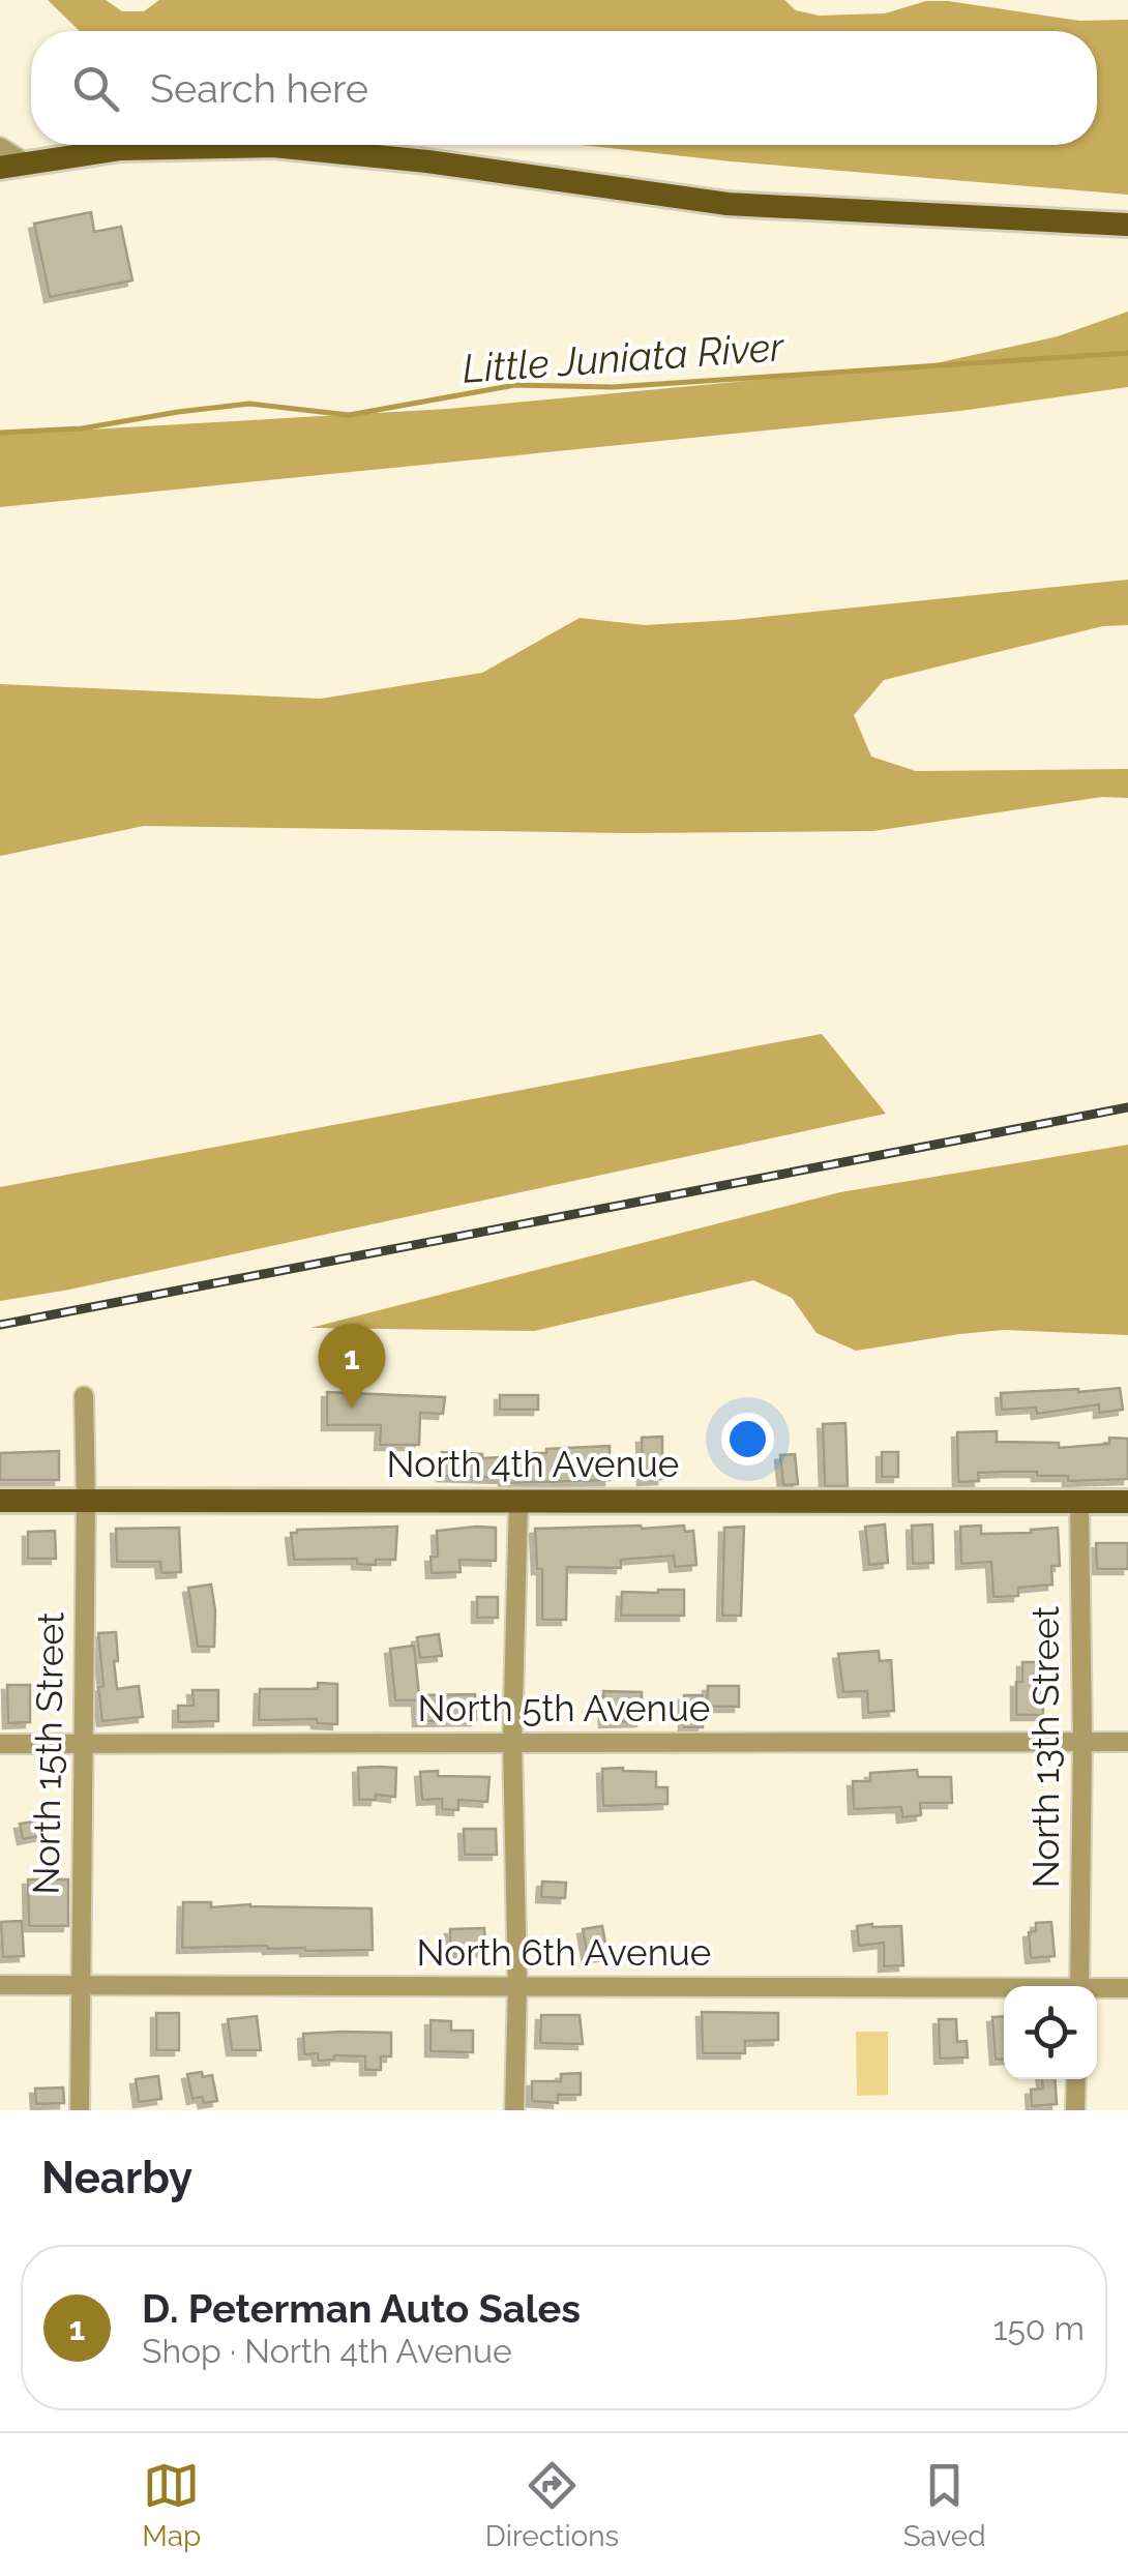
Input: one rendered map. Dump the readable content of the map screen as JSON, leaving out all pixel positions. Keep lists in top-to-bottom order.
{
  "streets": {
    "main road": ["North 4th Avenue"],
    "street": [
      "North 5th Avenue",
      "North 13th Street",
      "North 15th Street",
      "North 6th Avenue"
    ]
  },
  "crossings": [
    ["North 4th Avenue", "North 13th Street"],
    ["North 4th Avenue", "North 15th Street"],
    ["North 5th Avenue", "North 13th Street"],
    ["North 5th Avenue", "North 15th Street"],
    ["North 15th Street", "North 6th Avenue"]
  ],
  "water": ["Little Juniata River"],
  "page": {
    "search": "Search here",
    "pins": "1",
    "heading": "Nearby",
    "list": [
      {
        "mark": "1",
        "name": "D. Peterman Auto Sales",
        "note": "Shop · North 4th Avenue",
        "value": "150 m"
      }
    ],
    "nav": ["Map", "Directions", "Saved"]
  }
}
